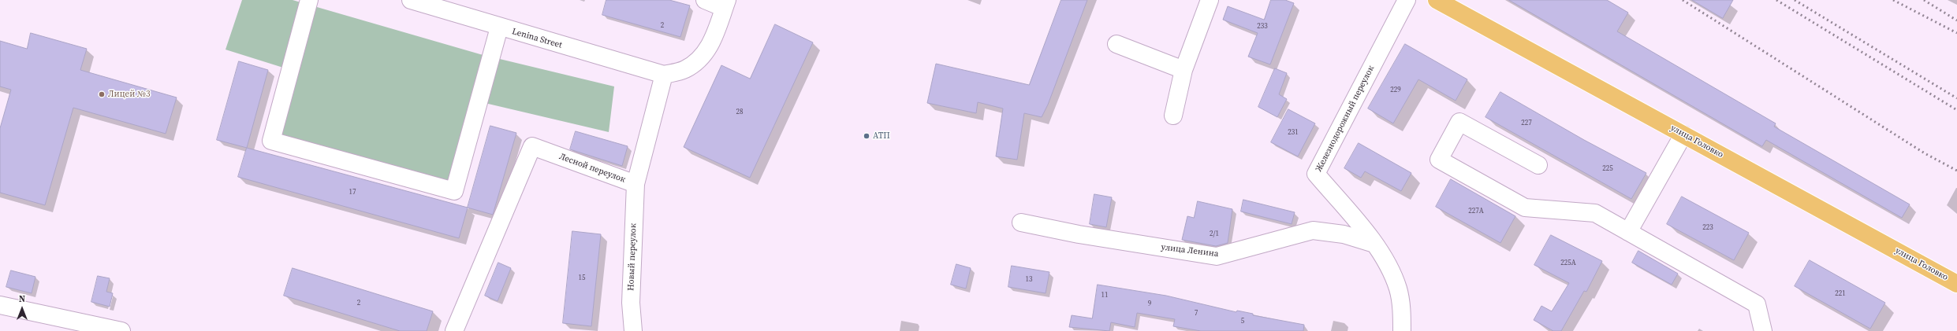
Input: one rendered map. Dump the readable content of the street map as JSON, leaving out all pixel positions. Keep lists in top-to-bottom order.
{
  "streets": {
    "main road": ["улица Головко"],
    "street": [
      "Lenina Street",
      "Железнодорожный переулок",
      "Лесной переулок",
      "улица Ленина",
      "Новый переулок"
    ]
  },
  "crossings": [
    ["Lenina Street", "Лесной переулок"],
    ["Железнодорожный переулок", "улица Ленина"],
    ["Лесной переулок", "Новый переулок"]
  ],
  "places": ["Лицей №3", "АТП"],
  "house_numbers": [
    "2",
    "233",
    "229",
    "28",
    "227",
    "231",
    "225",
    "17",
    "227А",
    "223",
    "2/1",
    "225А",
    "15",
    "13",
    "221",
    "11",
    "2",
    "9",
    "7",
    "5"
  ],
  "north": "top"
}
